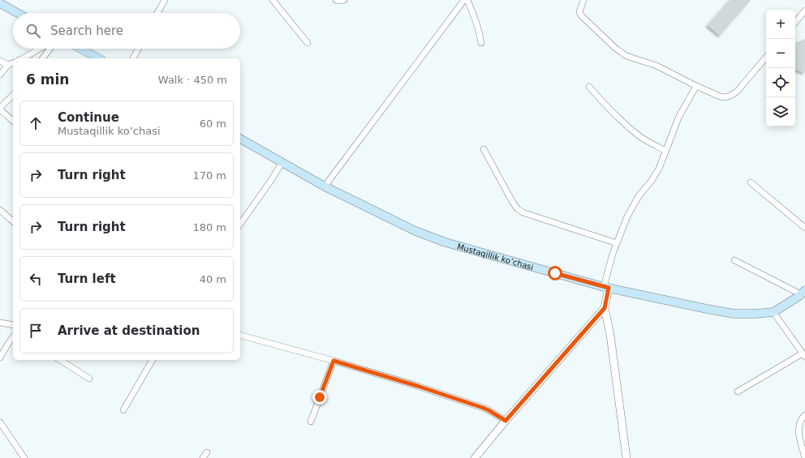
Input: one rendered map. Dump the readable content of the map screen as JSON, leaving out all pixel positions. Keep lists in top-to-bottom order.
{
  "streets": {
    "main road": ["Mustaqillik ko’chasi"]
  },
  "page": {
    "map_buttons": ["+", "−"],
    "search": "Search here",
    "heading": ["6 min", "Walk · 450 m"],
    "list": [
      ["Continue", "Mustaqillik ko’chasi", "60 m"],
      ["Turn right", "170 m"],
      ["Turn right", "180 m"],
      ["Turn left", "40 m"],
      "Arrive at destination"
    ]
  }
}
